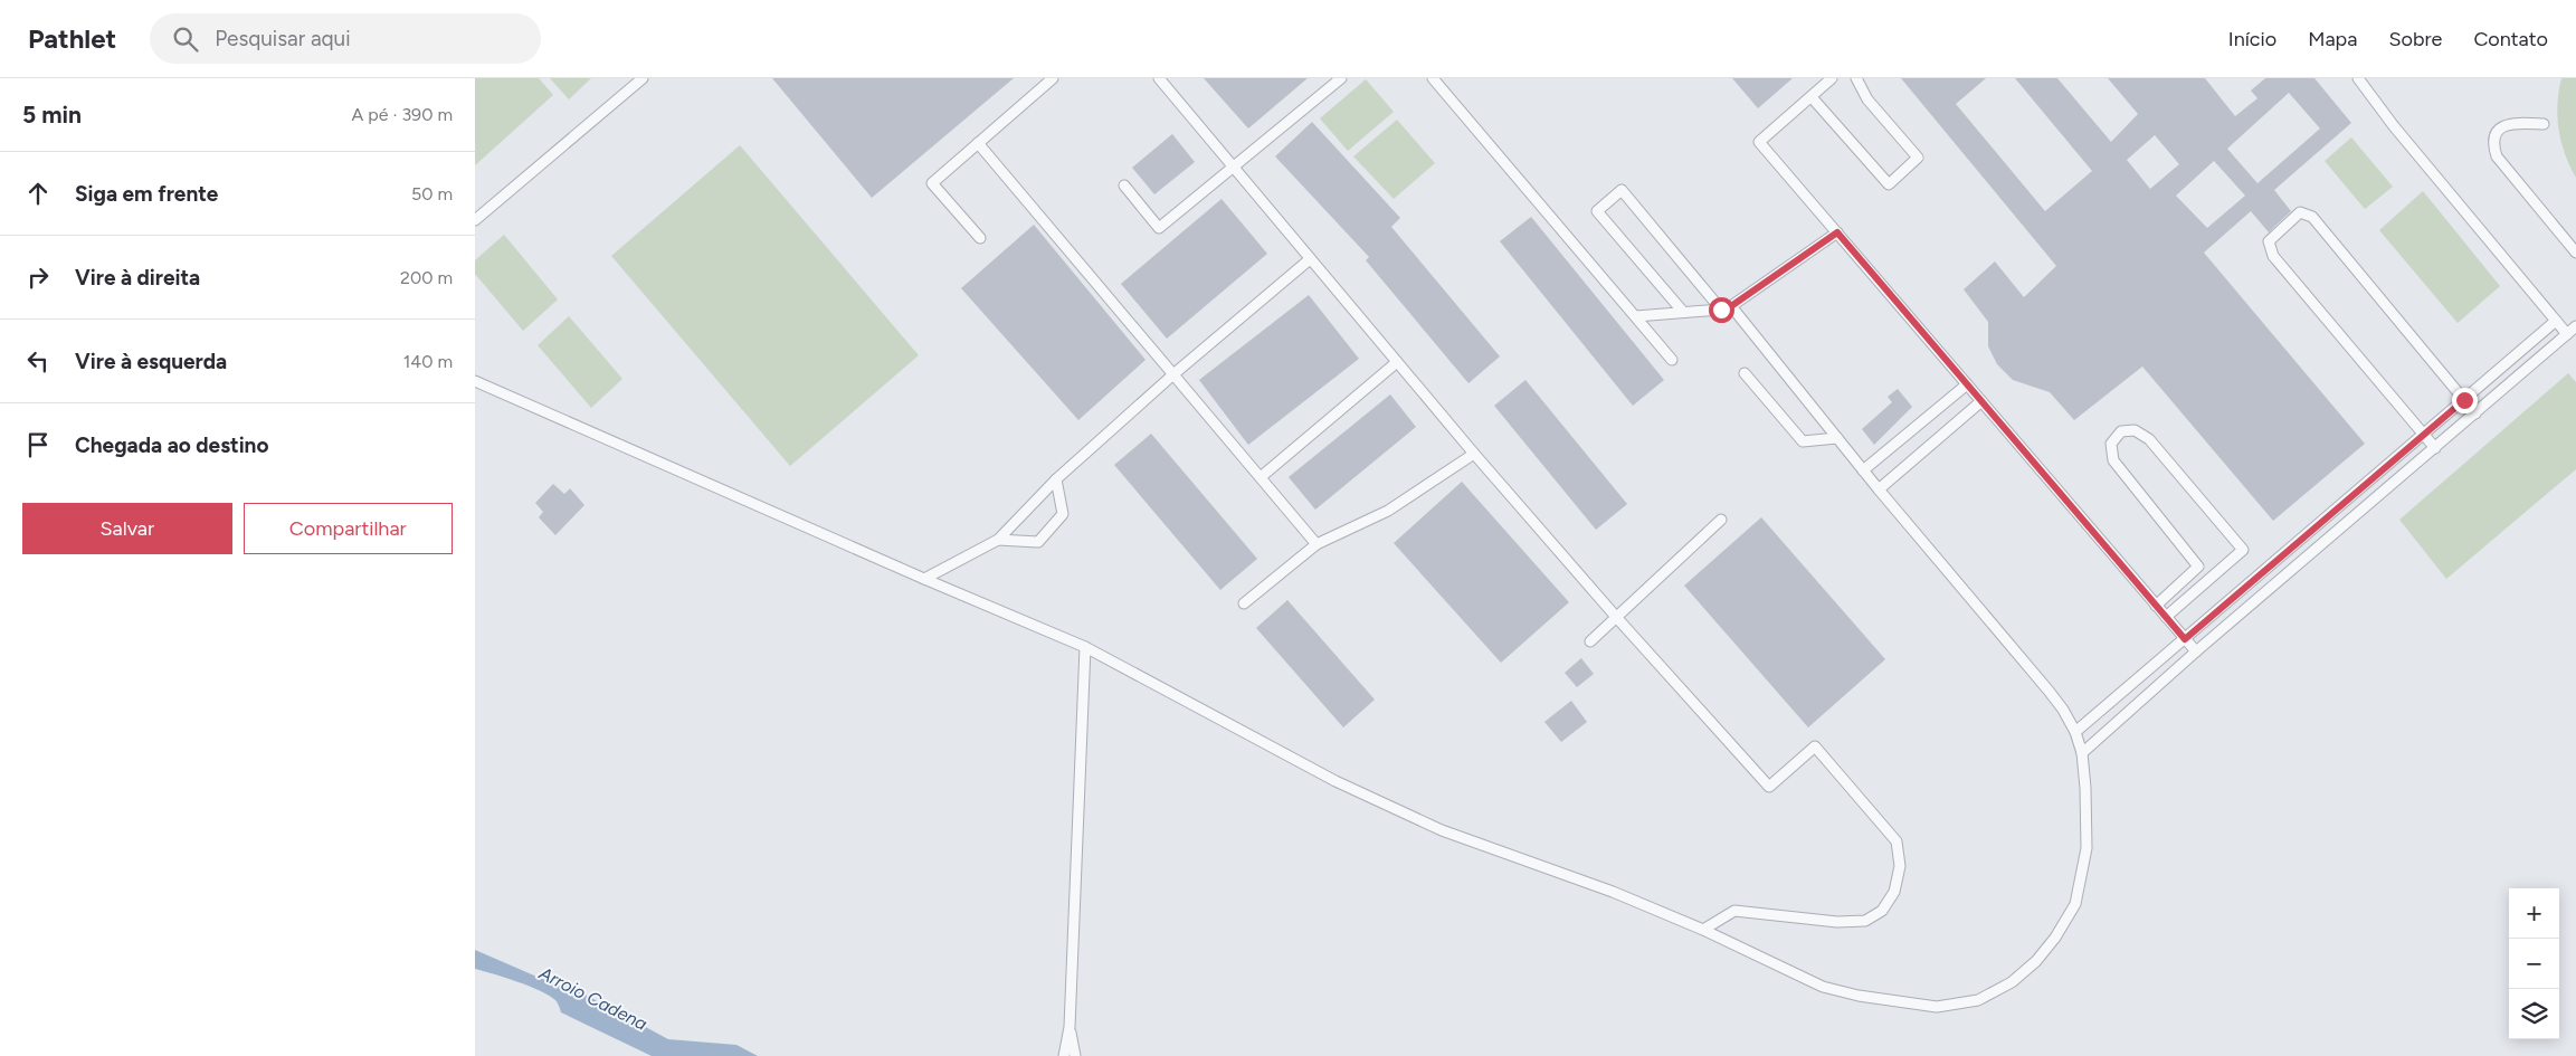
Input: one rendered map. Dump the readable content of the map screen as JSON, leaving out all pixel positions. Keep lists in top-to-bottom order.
{
  "water": ["Arroio Cadena"],
  "page": {
    "header": "Pathlet",
    "search": "Pesquisar aqui",
    "nav": [
      "Início",
      "Mapa",
      "Sobre",
      "Contato"
    ],
    "heading": ["5 min", "A pé · 390 m"],
    "list": [
      ["Siga em frente", "50 m"],
      ["Vire à direita", "200 m"],
      ["Vire à esquerda", "140 m"],
      "Chegada ao destino"
    ],
    "buttons": ["Salvar", "Compartilhar"],
    "map_buttons": ["+", "−"]
  }
}
